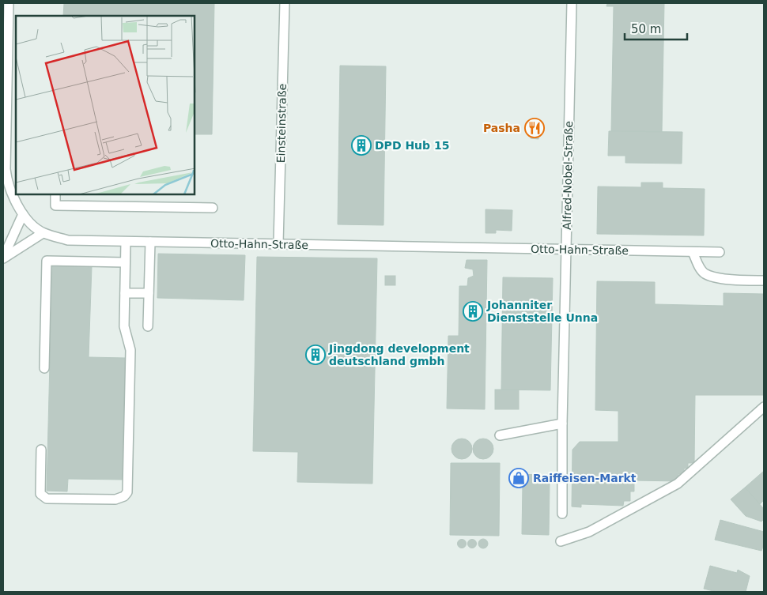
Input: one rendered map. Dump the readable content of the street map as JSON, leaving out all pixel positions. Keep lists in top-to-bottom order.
{
  "streets": {
    "street": ["Einsteinstraße", "Alfred-Nobel-Straße", "Otto-Hahn-Straße"]
  },
  "crossings": [
    ["Einsteinstraße", "Otto-Hahn-Straße"],
    ["Alfred-Nobel-Straße", "Otto-Hahn-Straße"]
  ],
  "places": {
    "restaurant": ["Pasha"],
    "building": ["DPD Hub 15", "Johanniter Dienststelle Unna", "Jingdong development deutschland gmbh"],
    "shop": ["Raiffeisen-Markt"]
  },
  "scale_bar": "50 m"
}
